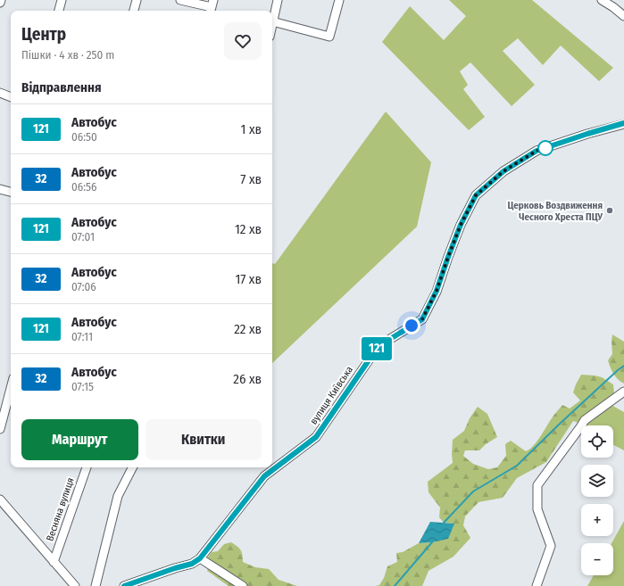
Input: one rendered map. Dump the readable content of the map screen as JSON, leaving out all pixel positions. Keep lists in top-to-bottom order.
{
  "streets": {
    "street": ["вулиця Київська", "Весняна вулиця"]
  },
  "places": ["Церковь Воздвиження Чесного Хреста ПЦУ"],
  "lines": ["bus line 121"],
  "page": {
    "on_map": "121",
    "heading": [
      ["Центр", "Пішки · 4 хв · 250 m"],
      "Відправлення"
    ],
    "list": [
      {
        "mark": "121",
        "name": "Автобус",
        "note": "06:50",
        "value": "1 хв"
      },
      {
        "mark": "32",
        "name": "Автобус",
        "note": "06:56",
        "value": "7 хв"
      },
      {
        "mark": "121",
        "name": "Автобус",
        "note": "07:01",
        "value": "12 хв"
      },
      {
        "mark": "32",
        "name": "Автобус",
        "note": "07:06",
        "value": "17 хв"
      },
      {
        "mark": "121",
        "name": "Автобус",
        "note": "07:11",
        "value": "22 хв"
      },
      {
        "mark": "32",
        "name": "Автобус",
        "note": "07:15",
        "value": "26 хв"
      }
    ],
    "buttons": ["Маршрут", "Квитки"],
    "map_buttons": ["+", "−"]
  }
}
